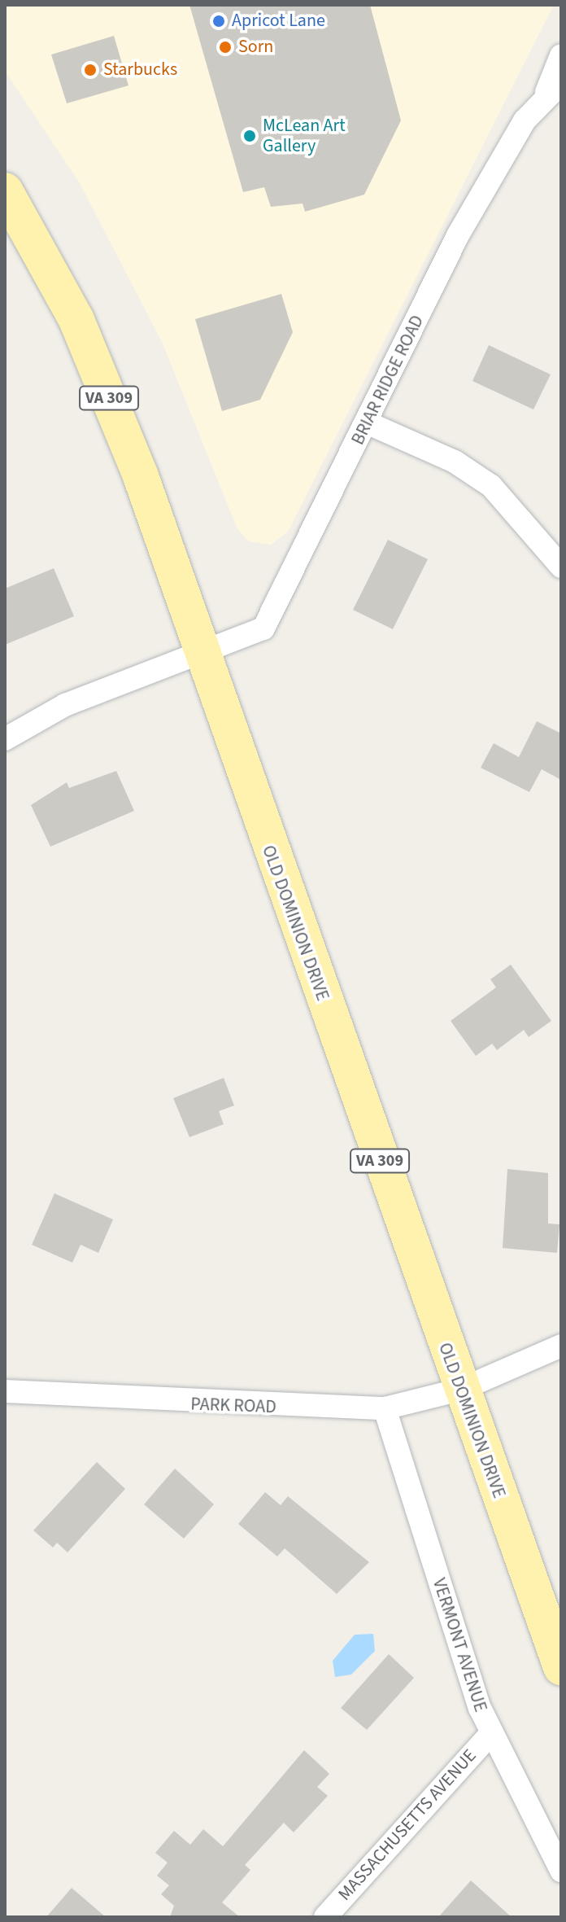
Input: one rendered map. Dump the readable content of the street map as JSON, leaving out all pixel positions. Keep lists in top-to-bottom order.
{
  "streets": {
    "main road": ["VA 309", "OLD DOMINION DRIVE"],
    "street": [
      "BRIAR RIDGE ROAD",
      "PARK ROAD",
      "VERMONT AVENUE",
      "MASSACHUSETTS AVENUE"
    ]
  },
  "crossings": [
    ["BRIAR RIDGE ROAD", "OLD DOMINION DRIVE"],
    ["OLD DOMINION DRIVE", "PARK ROAD"],
    ["PARK ROAD", "VERMONT AVENUE"],
    ["VERMONT AVENUE", "MASSACHUSETTS AVENUE"]
  ],
  "places": [
    "Apricot Lane",
    "Sorn",
    "Starbucks",
    "McLean Art Gallery"
  ]
}
